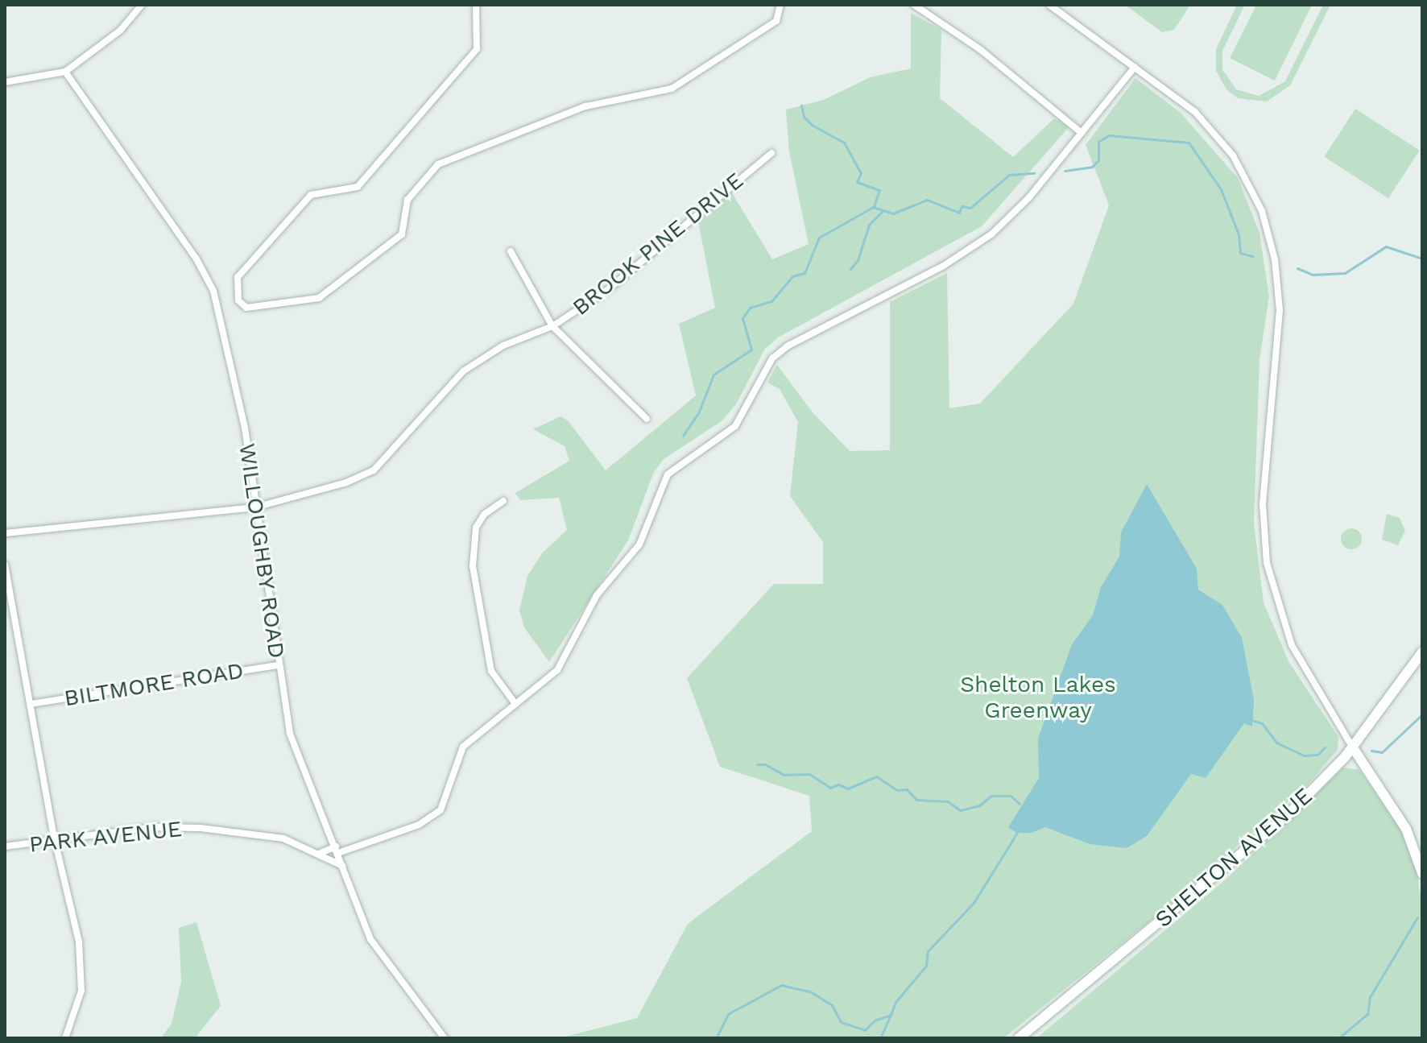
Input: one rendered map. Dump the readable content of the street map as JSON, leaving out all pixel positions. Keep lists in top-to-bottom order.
{
  "streets": {
    "main road": ["SHELTON AVENUE"],
    "street": [
      "BROOK PINE DRIVE",
      "WILLOUGHBY ROAD",
      "BILTMORE ROAD",
      "PARK AVENUE"
    ]
  },
  "crossings": [
    ["BROOK PINE DRIVE", "WILLOUGHBY ROAD"],
    ["WILLOUGHBY ROAD", "BILTMORE ROAD"],
    ["WILLOUGHBY ROAD", "PARK AVENUE"]
  ],
  "parks": ["Shelton Lakes Greenway"]
}
